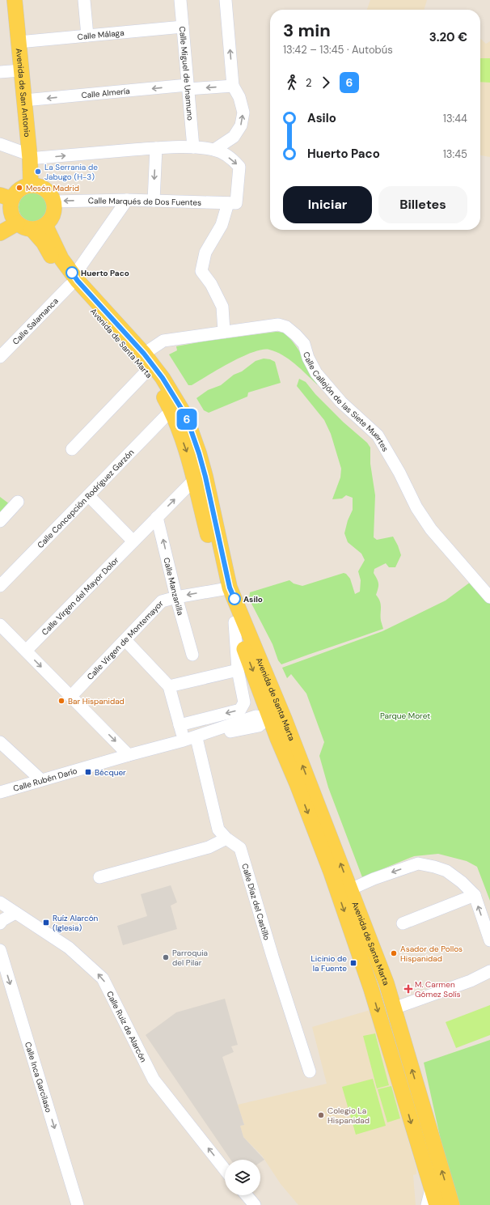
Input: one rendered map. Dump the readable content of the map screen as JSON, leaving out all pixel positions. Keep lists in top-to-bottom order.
{
  "streets": {
    "main road": ["Avenida de San Antonio", "Avenida de Santa Marta"],
    "street": [
      "Calle Málaga",
      "Calle Miguel de Unamuno",
      "Calle Almería",
      "Calle Marqués de Dos Fuentes",
      "Calle Salamanca",
      "Calle Callejón de las Siete Muertes",
      "Calle Concepción Rodríguez Garzón",
      "Calle Manzanilla",
      "Calle Virgen del Mayor Dolor",
      "Calle Virgen de Montemayor",
      "Calle Rubén Darío",
      "Calle Díaz del Castillo",
      "Calle Ruiz de Alarcón",
      "Calle Inca Garcilaso"
    ]
  },
  "crossings": [
    ["Calle Málaga", "Calle Miguel de Unamuno"],
    ["Calle Málaga", "Avenida de San Antonio"],
    ["Calle Miguel de Unamuno", "Calle Almería"],
    ["Avenida de San Antonio", "Calle Almería"],
    ["Avenida de San Antonio", "Calle Marqués de Dos Fuentes"],
    ["Avenida de San Antonio", "Avenida de Santa Marta"],
    ["Calle Marqués de Dos Fuentes", "Avenida de Santa Marta"],
    ["Calle Salamanca", "Avenida de Santa Marta"],
    ["Avenida de Santa Marta", "Calle Callejón de las Siete Muertes"],
    ["Avenida de Santa Marta", "Calle Concepción Rodríguez Garzón"],
    ["Avenida de Santa Marta", "Calle Virgen del Mayor Dolor"],
    ["Avenida de Santa Marta", "Calle Virgen de Montemayor"],
    ["Avenida de Santa Marta", "Calle Rubén Darío"],
    ["Calle Manzanilla", "Calle Virgen del Mayor Dolor"],
    ["Calle Manzanilla", "Calle Virgen de Montemayor"],
    ["Calle Rubén Darío", "Calle Díaz del Castillo"]
  ],
  "one_way": ["Calle Manzanilla", "Calle Ruiz de Alarcón", "Calle Inca Garcilaso"],
  "parks": ["Parque Moret"],
  "places": {
    "other": [
      "La Serrania de Jabugo (H-3)",
      "Mesón Madrid",
      "Huerto Paco",
      "Asilo",
      "Bar Hispanidad",
      "Asador de Pollos Hispanidad",
      "Parroquia del Pilar",
      "Colegio La Hispanidad"
    ],
    "transit": ["Bécquer", "Ruíz Alarcón (Iglesia)", "Licinio de la Fuente"],
    "health": ["M. Carmen Gómez Solís"]
  },
  "lines": ["bus line 6"],
  "page": {
    "on_map": "6",
    "heading": ["3 min", "13:42 – 13:45 · Autobús", "3.20 €"],
    "legs": ["2", "6"],
    "list": [
      {
        "name": "Asilo",
        "value": "13:44"
      },
      {
        "name": "Huerto Paco",
        "value": "13:45"
      }
    ],
    "buttons": ["Iniciar", "Billetes"]
  }
}
